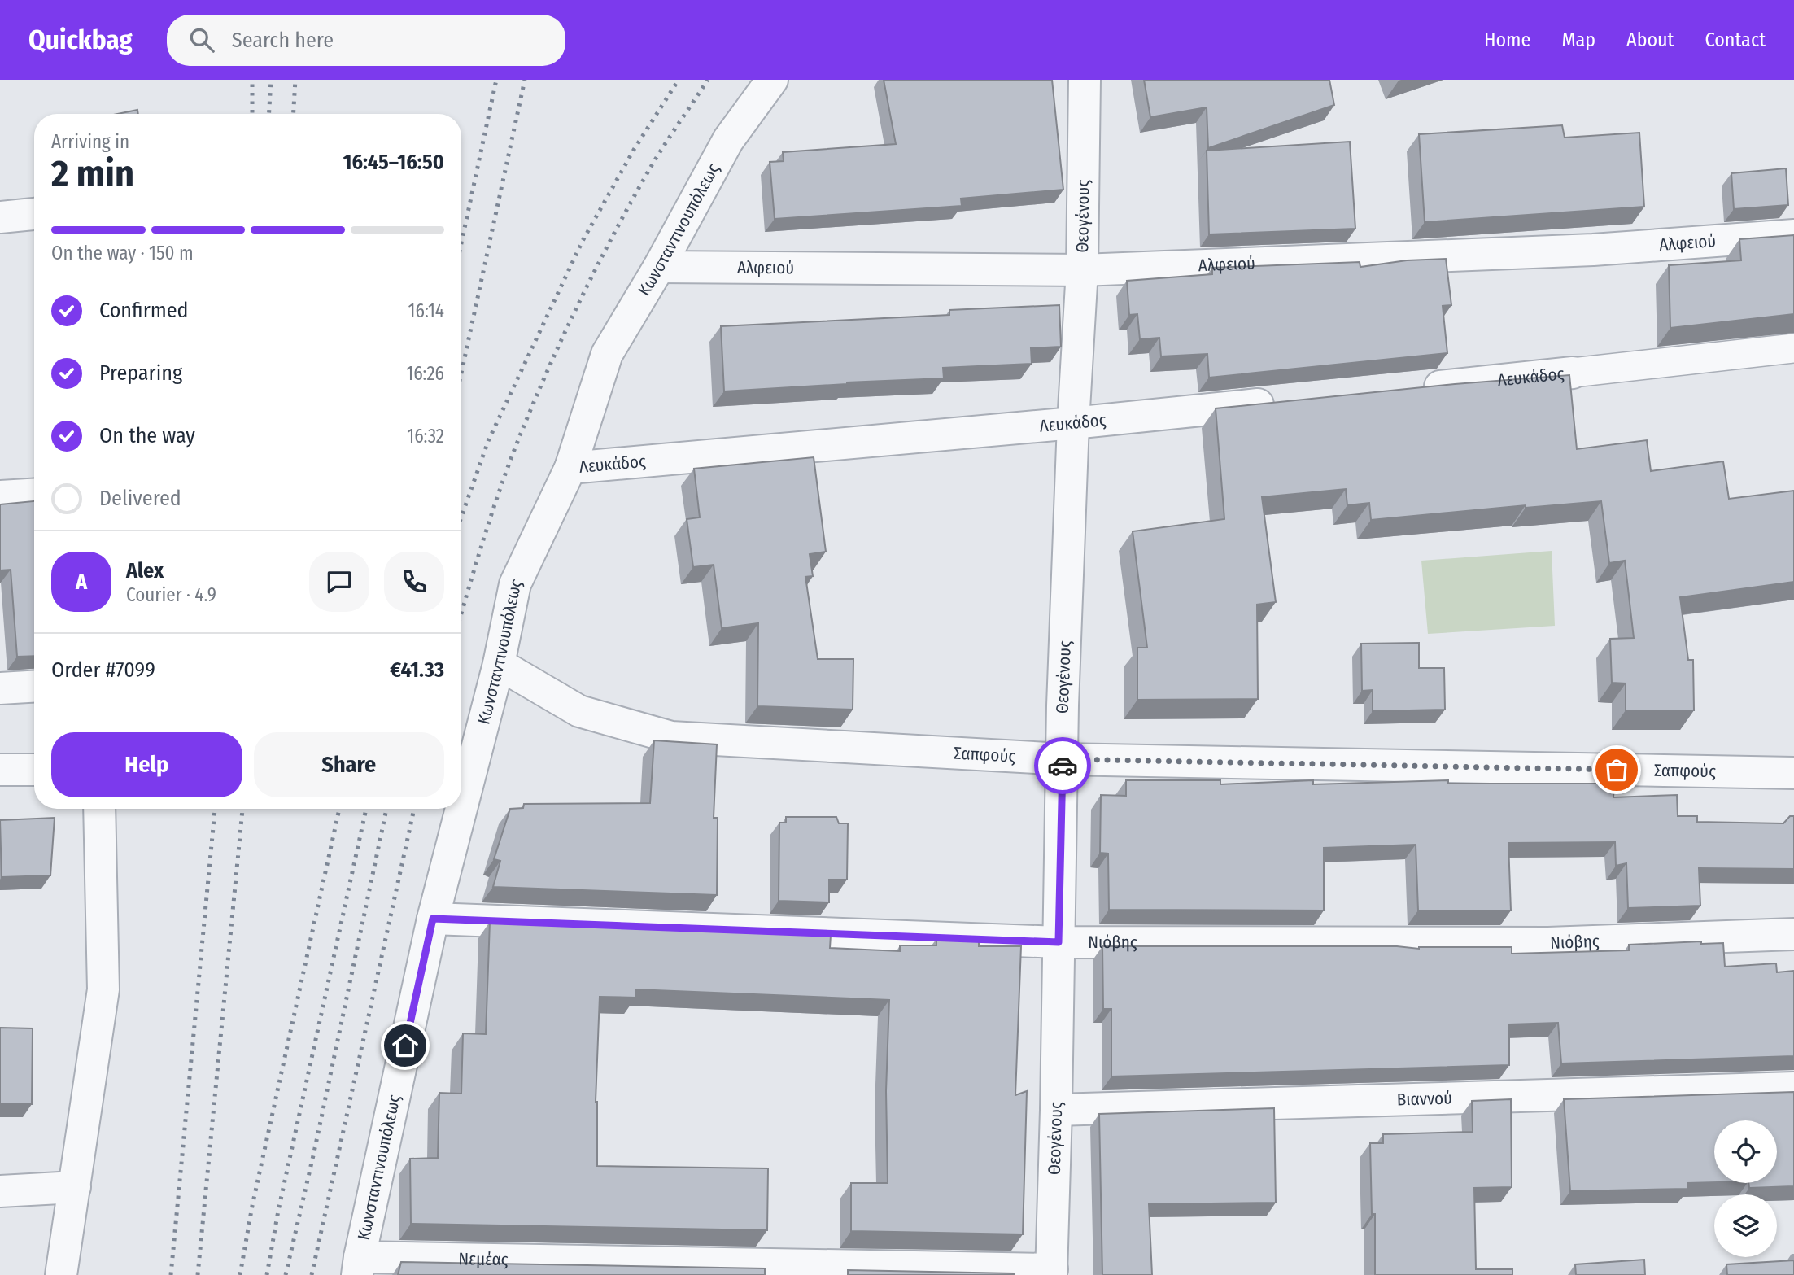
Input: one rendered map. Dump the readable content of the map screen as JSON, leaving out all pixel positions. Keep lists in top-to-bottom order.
{
  "streets": {
    "street": [
      "Θεογένους",
      "Κωνσταντινουπόλεως",
      "Αλφειού",
      "Λευκάδος",
      "Σαπφούς",
      "Νιόβης",
      "Βιαννού",
      "Νεμέας"
    ]
  },
  "crossings": [
    ["Θεογένους", "Αλφειού"],
    ["Θεογένους", "Λευκάδος"],
    ["Θεογένους", "Σαπφούς"],
    ["Θεογένους", "Νιόβης"],
    ["Θεογένους", "Βιαννού"],
    ["Θεογένους", "Νεμέας"],
    ["Κωνσταντινουπόλεως", "Αλφειού"],
    ["Κωνσταντινουπόλεως", "Λευκάδος"],
    ["Κωνσταντινουπόλεως", "Σαπφούς"],
    ["Κωνσταντινουπόλεως", "Νιόβης"],
    ["Κωνσταντινουπόλεως", "Νεμέας"]
  ],
  "page": {
    "header": "Quickbag",
    "search": "Search here",
    "nav": [
      "Home",
      "Map",
      "About",
      "Contact"
    ],
    "heading": ["2 min", "Arriving in", "16:45–16:50"],
    "panel": [
      "Alex",
      "Courier · 4.9",
      "Order #7099",
      "€41.33"
    ],
    "bar": "On the way · 150 m",
    "list": [
      ["Confirmed", "16:14"],
      ["Preparing", "16:26"],
      ["On the way", "16:32"],
      "Delivered"
    ],
    "round": "A",
    "buttons": ["Help", "Share"]
  }
}
